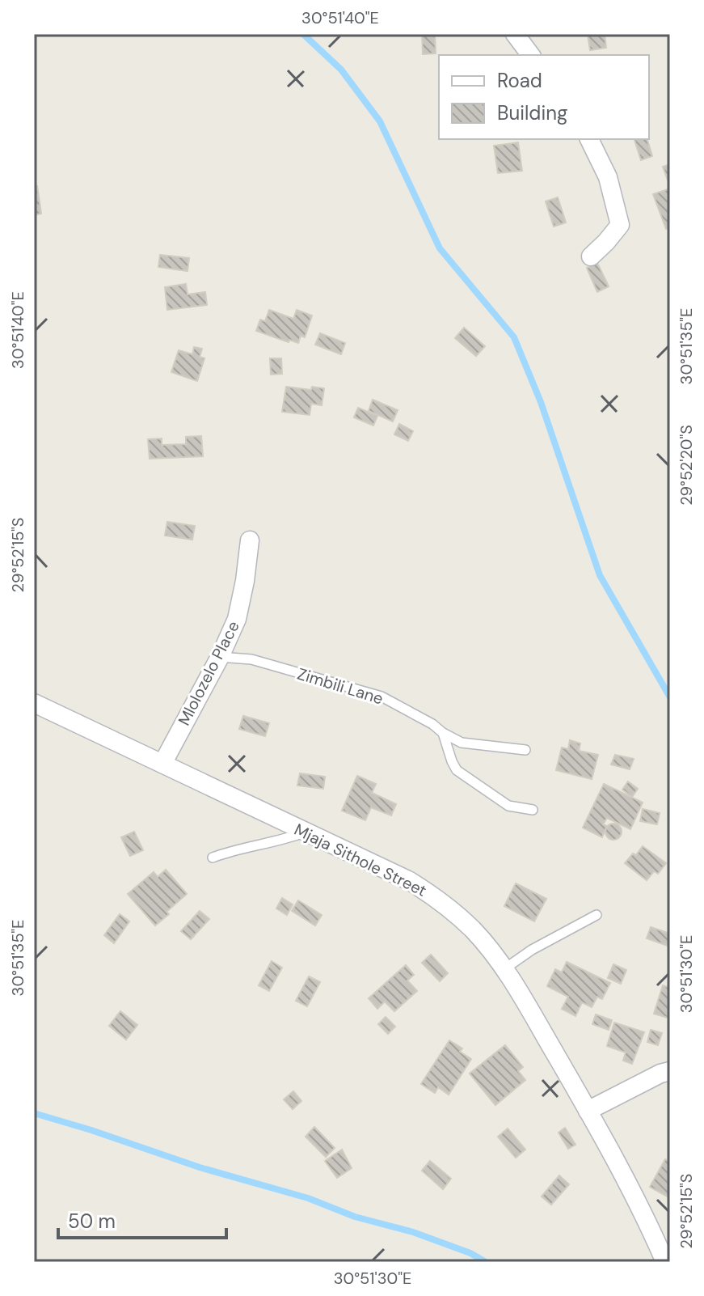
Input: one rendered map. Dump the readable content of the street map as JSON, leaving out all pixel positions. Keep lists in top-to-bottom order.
{
  "streets": {
    "street": ["Mlolozelo Place", "Mjaja Sithole Street"],
    "lane": ["Zimbili Lane"]
  },
  "crossings": [
    ["Mlolozelo Place", "Zimbili Lane"],
    ["Mlolozelo Place", "Mjaja Sithole Street"]
  ],
  "legend": ["Road", "Building"],
  "scale_bar": "50 m",
  "coordinates": [
    "30°51'40\"E",
    "30°51'35\"E",
    "29°52'20\"S",
    "29°52'15\"S",
    "30°51'30\"E"
  ]
}
